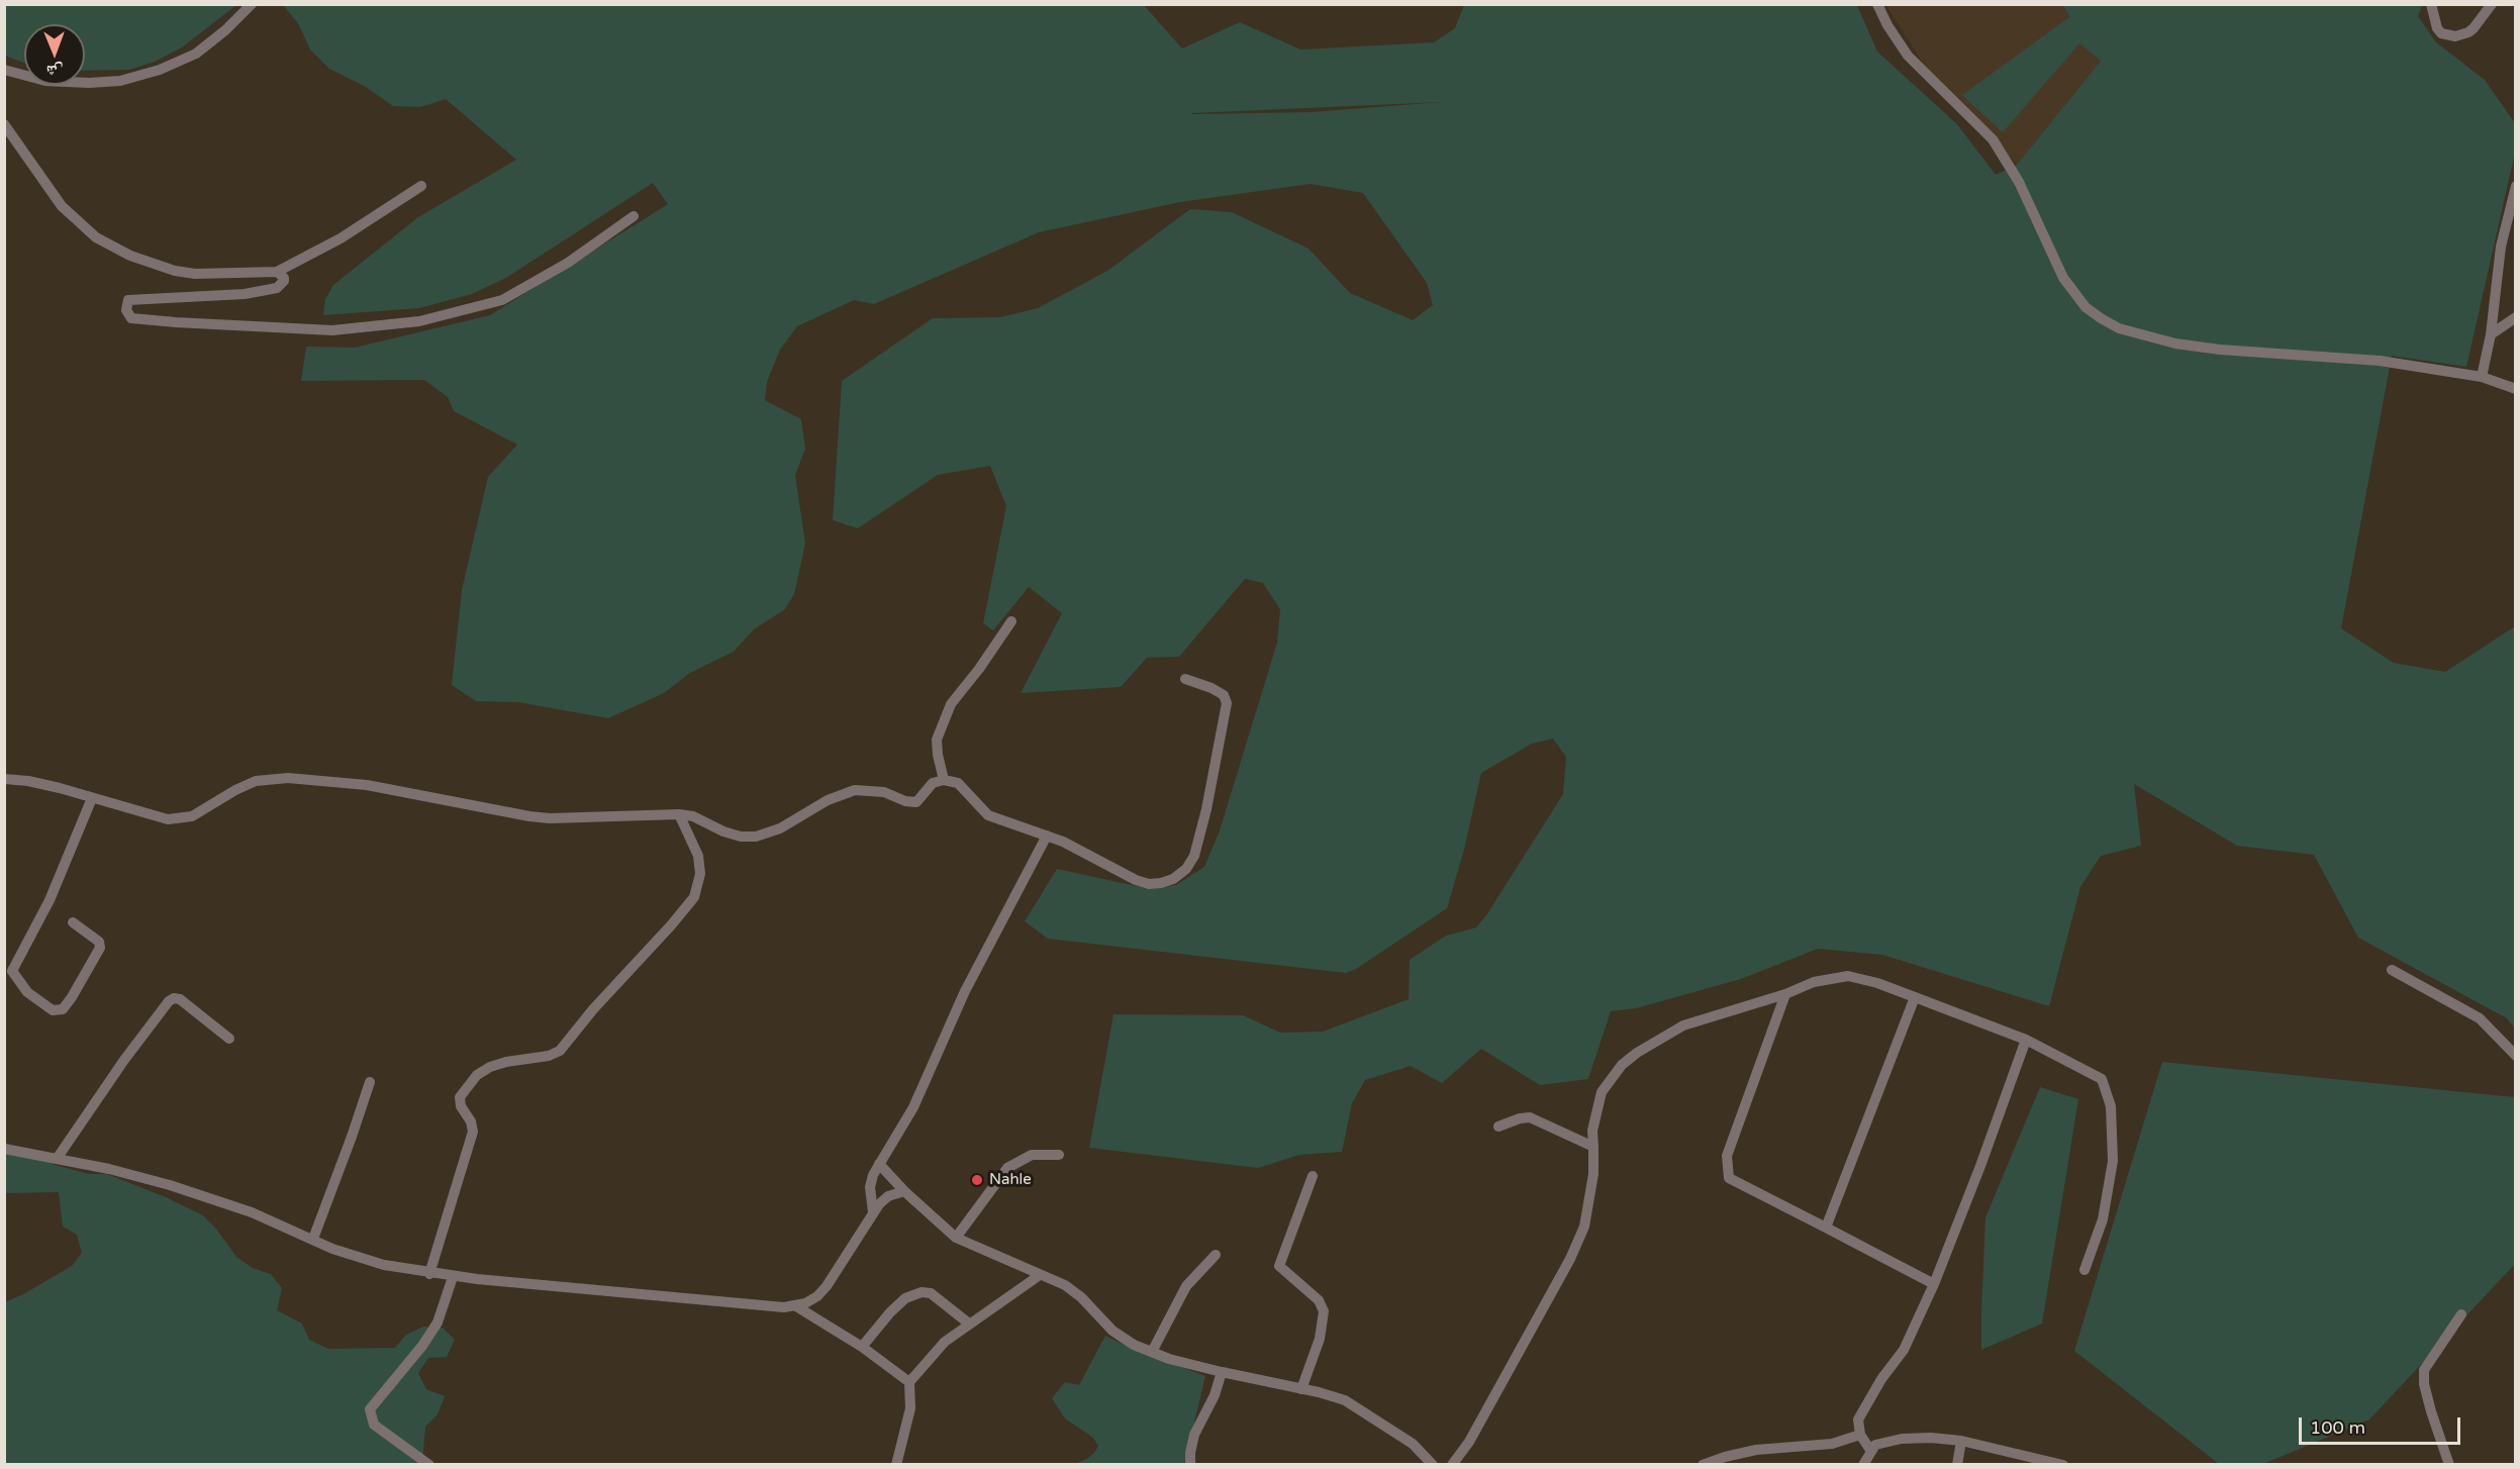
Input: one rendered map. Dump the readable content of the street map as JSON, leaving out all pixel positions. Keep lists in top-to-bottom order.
{
  "places": ["Nahle"],
  "scale_bar": "100 m",
  "north": "bottom"
}
